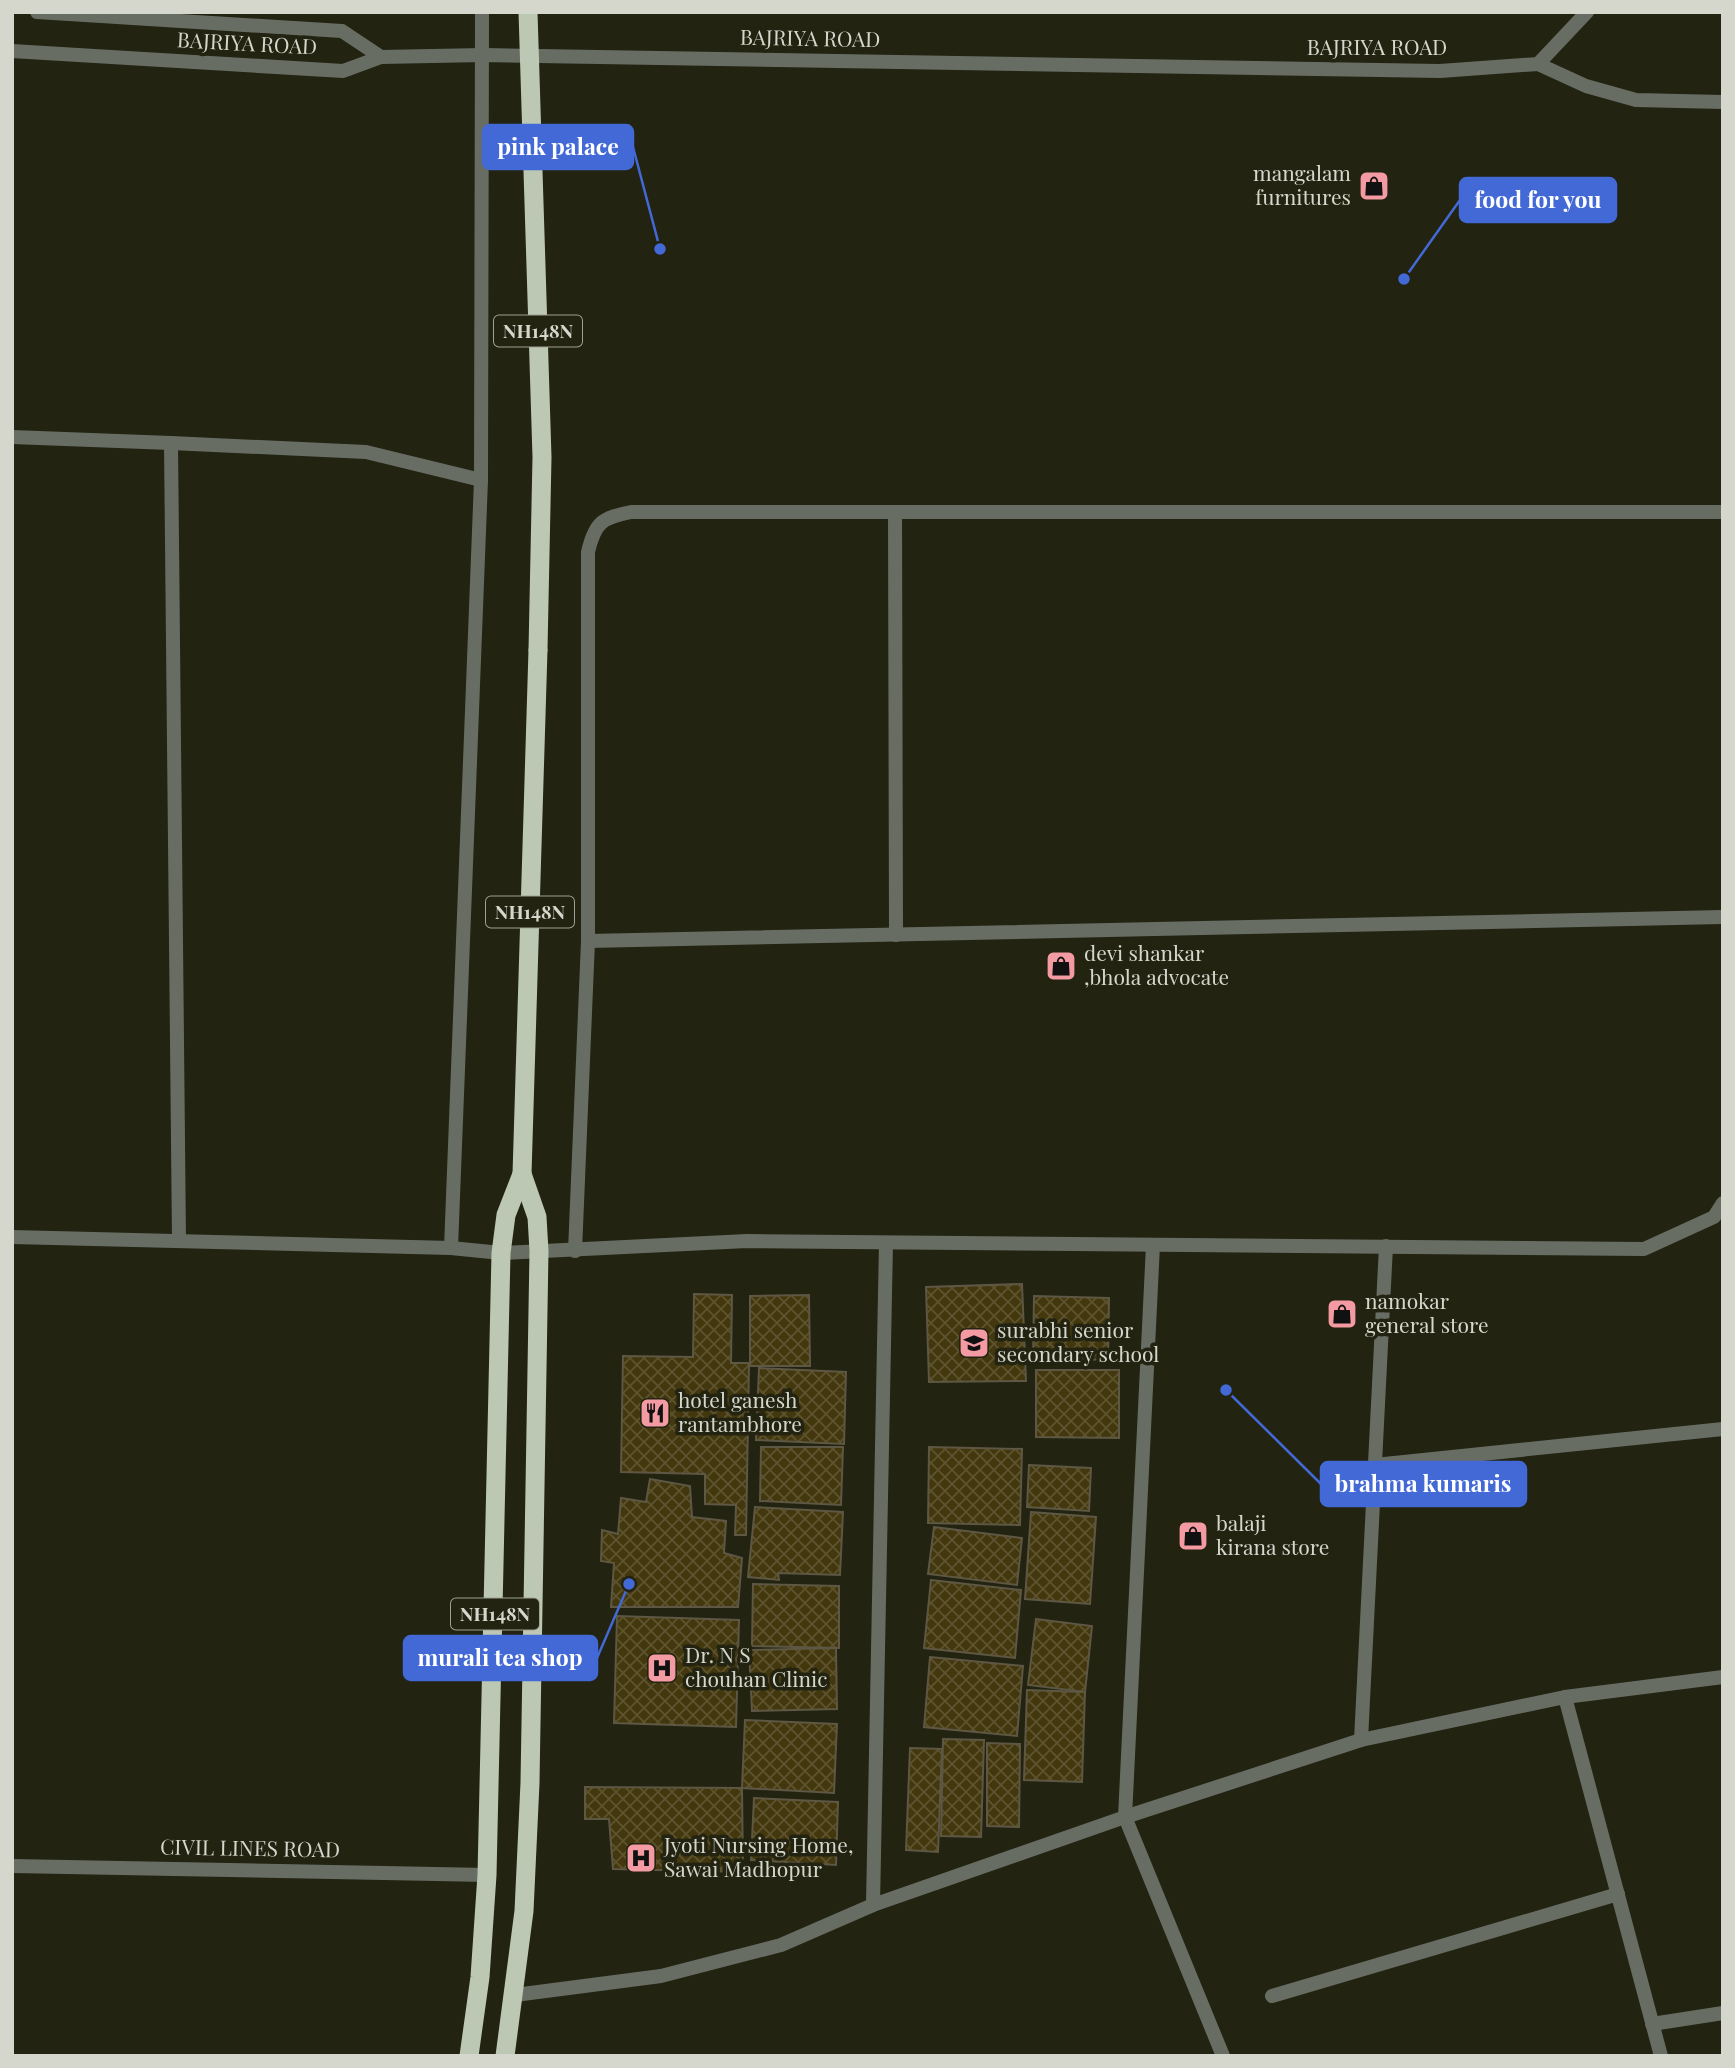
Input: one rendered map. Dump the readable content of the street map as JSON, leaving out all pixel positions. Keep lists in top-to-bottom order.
{
  "streets": {
    "highway": ["NH148N"],
    "street": ["BAJRIYA ROAD", "CIVIL LINES ROAD"]
  },
  "crossings": [
    ["NH148N", "CIVIL LINES ROAD"]
  ],
  "places": {
    "shop": [
      "mangalam furnitures",
      "devi shankar ,bhola advocate",
      "namokar general store",
      "balaji kirana store"
    ],
    "other": [
      "pink palace",
      "food for you",
      "brahma kumaris",
      "murali tea shop"
    ],
    "school or university": ["surabhi senior secondary school"],
    "restaurant": ["hotel ganesh rantambhore"],
    "hospital": ["Dr. N S chouhan Clinic", "Jyoti Nursing Home, Sawai Madhopur"]
  }
}
